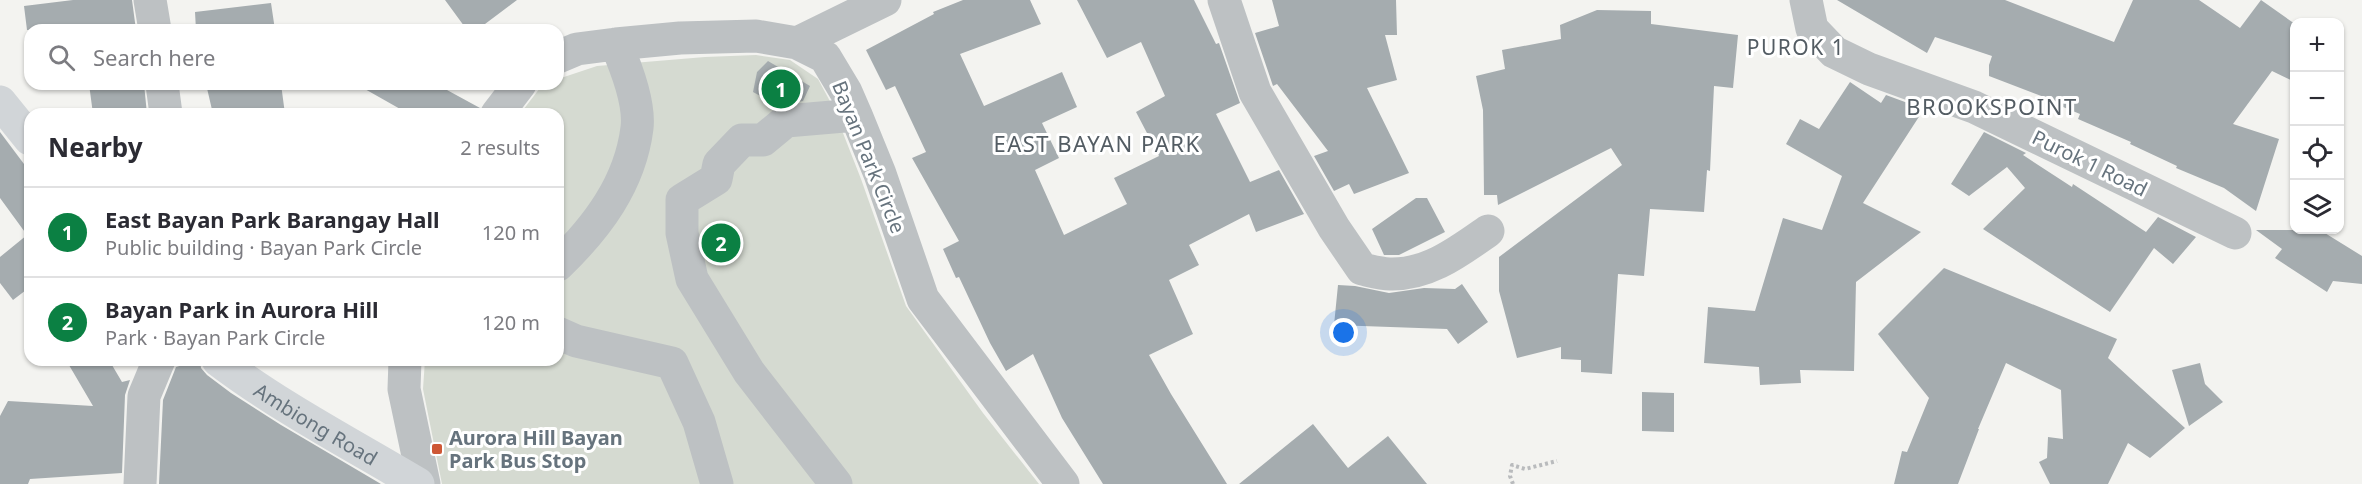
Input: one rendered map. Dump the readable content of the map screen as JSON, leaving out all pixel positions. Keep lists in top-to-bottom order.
{
  "streets": {
    "main road": ["Ambiong Road"],
    "street": ["Bayan Park Circle", "Purok 1 Road"]
  },
  "districts": ["PUROK 1", "BROOKSPOINT", "EAST BAYAN PARK"],
  "places": {
    "transit": ["Aurora Hill Bayan Park Bus Stop"]
  },
  "page": {
    "map_buttons": ["+", "−"],
    "search": "Search here",
    "pins": ["1", "2"],
    "heading": ["Nearby", "2 results"],
    "list": [
      {
        "mark": "1",
        "name": "East Bayan Park Barangay Hall",
        "note": "Public building · Bayan Park Circle",
        "value": "120 m"
      },
      {
        "mark": "2",
        "name": "Bayan Park in Aurora Hill",
        "note": "Park · Bayan Park Circle",
        "value": "120 m"
      }
    ]
  }
}
